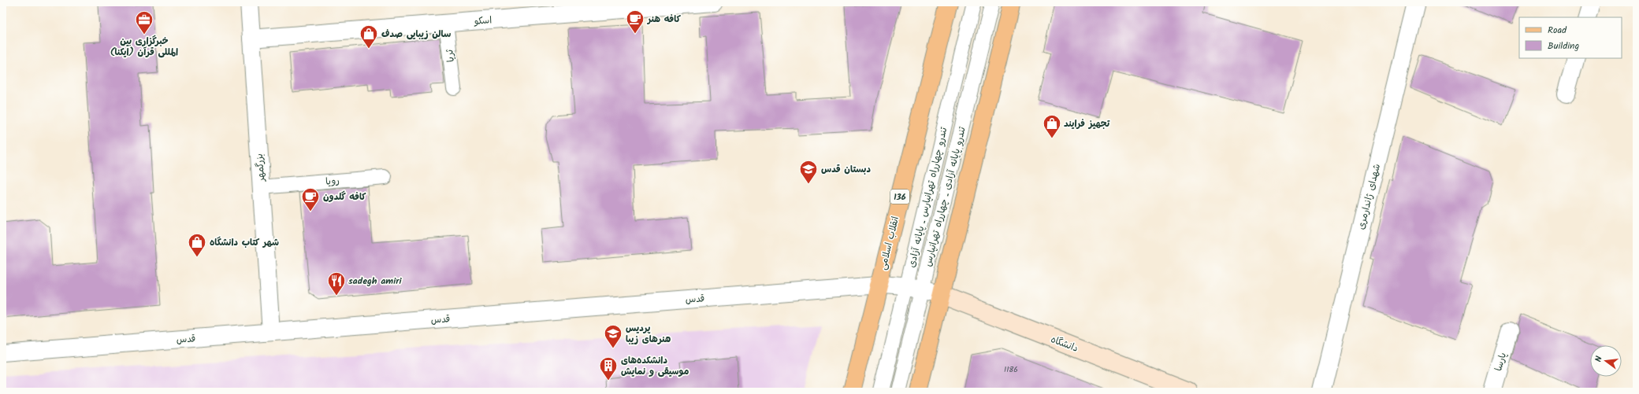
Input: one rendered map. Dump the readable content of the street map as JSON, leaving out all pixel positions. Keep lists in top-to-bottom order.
{
  "streets": {
    "main road": ["136", "انقلاب اسلامی", "دانشگاه"],
    "street": [
      "اسکو",
      "بزرگمهر",
      "شهدای ژاندارمری",
      "قدس",
      "پارسا"
    ],
    "lane": [
      "ثریا",
      "رویا",
      "تندرو پایانه آزادی ـ چهارراه تهرانپارس",
      "تندرو چهارراه تهرانپارس ـ پایانه آزادی"
    ]
  },
  "crossings": [
    ["اسکو", "ثریا"],
    ["اسکو", "بزرگمهر"],
    ["بزرگمهر", "رویا"],
    ["بزرگمهر", "قدس"],
    ["تندرو پایانه آزادی ـ چهارراه تهرانپارس", "تندرو چهارراه تهرانپارس ـ پایانه آزادی"],
    ["تندرو پایانه آزادی ـ چهارراه تهرانپارس", "قدس"],
    ["تندرو چهارراه تهرانپارس ـ پایانه آزادی", "قدس"],
    ["انقلاب اسلامی", "قدس"],
    ["قدس", "دانشگاه"]
  ],
  "places": {
    "cafe": ["کافه هنر", "کافه گلدون"],
    "office": ["خبرگزاری بین المللی قرآن (ایکنا)"],
    "shop": ["سالن زیبایی صدف", "تجهیز فرایند", "شهر کتاب دانشگاه"],
    "school or university": ["دبستان قدس", "پردیس هنرهای زیبا"],
    "restaurant": ["sadegh amiri"],
    "building": ["دانشکده‌های موسیقی و نمایش"]
  },
  "house_numbers": ["1186"],
  "legend": ["Road", "Building"],
  "north": "left"
}
